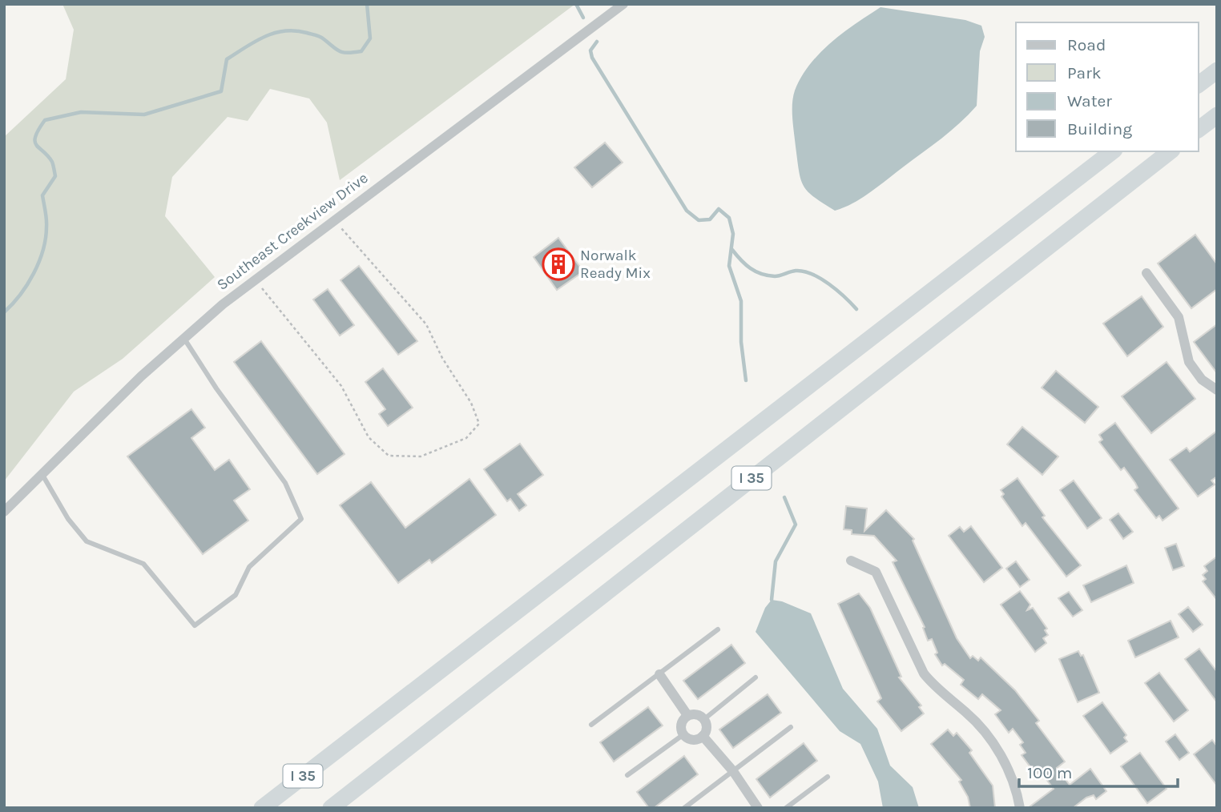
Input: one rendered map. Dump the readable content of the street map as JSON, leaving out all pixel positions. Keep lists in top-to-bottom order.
{
  "streets": {
    "highway": ["I 35"],
    "street": ["Southeast Creekview Drive"]
  },
  "places": {
    "building": ["Norwalk Ready Mix"]
  },
  "legend": [
    "Road",
    "Park",
    "Water",
    "Building"
  ],
  "scale_bar": "100 m"
}
